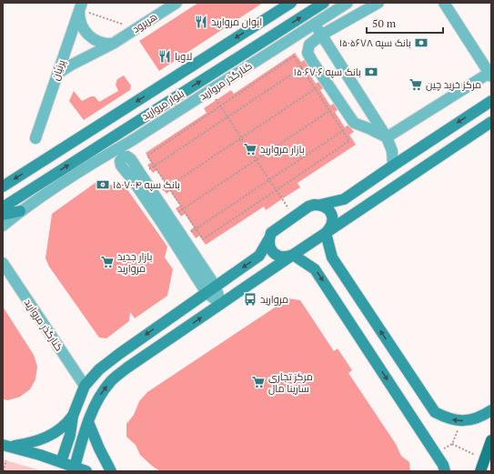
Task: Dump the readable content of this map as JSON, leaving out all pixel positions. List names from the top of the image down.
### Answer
{
  "streets": {
    "street": [
      "هریرود",
      "پرنیان",
      "کنارگذر مروارید",
      "بلوار مروارید"
    ]
  },
  "crossings": [
    ["هریرود", "پرنیان"]
  ],
  "places": {
    "restaurant": ["ایوان مروارید", "لاویا"],
    "bank": ["بانک سپه ۱۵۰۵۶۷۸", "بانک سپه ۱۵۰۶۷۰۶", "بانک سپه ۱۵۰۷۰۰۴"],
    "supermarket": [
      "مرکز خرید چین",
      "بازار مروارید",
      "بازار جدید مروارید",
      "مرکز تجاری سارینا مال"
    ],
    "bus stop": ["مروارید"]
  },
  "scale_bar": "50 m"
}
